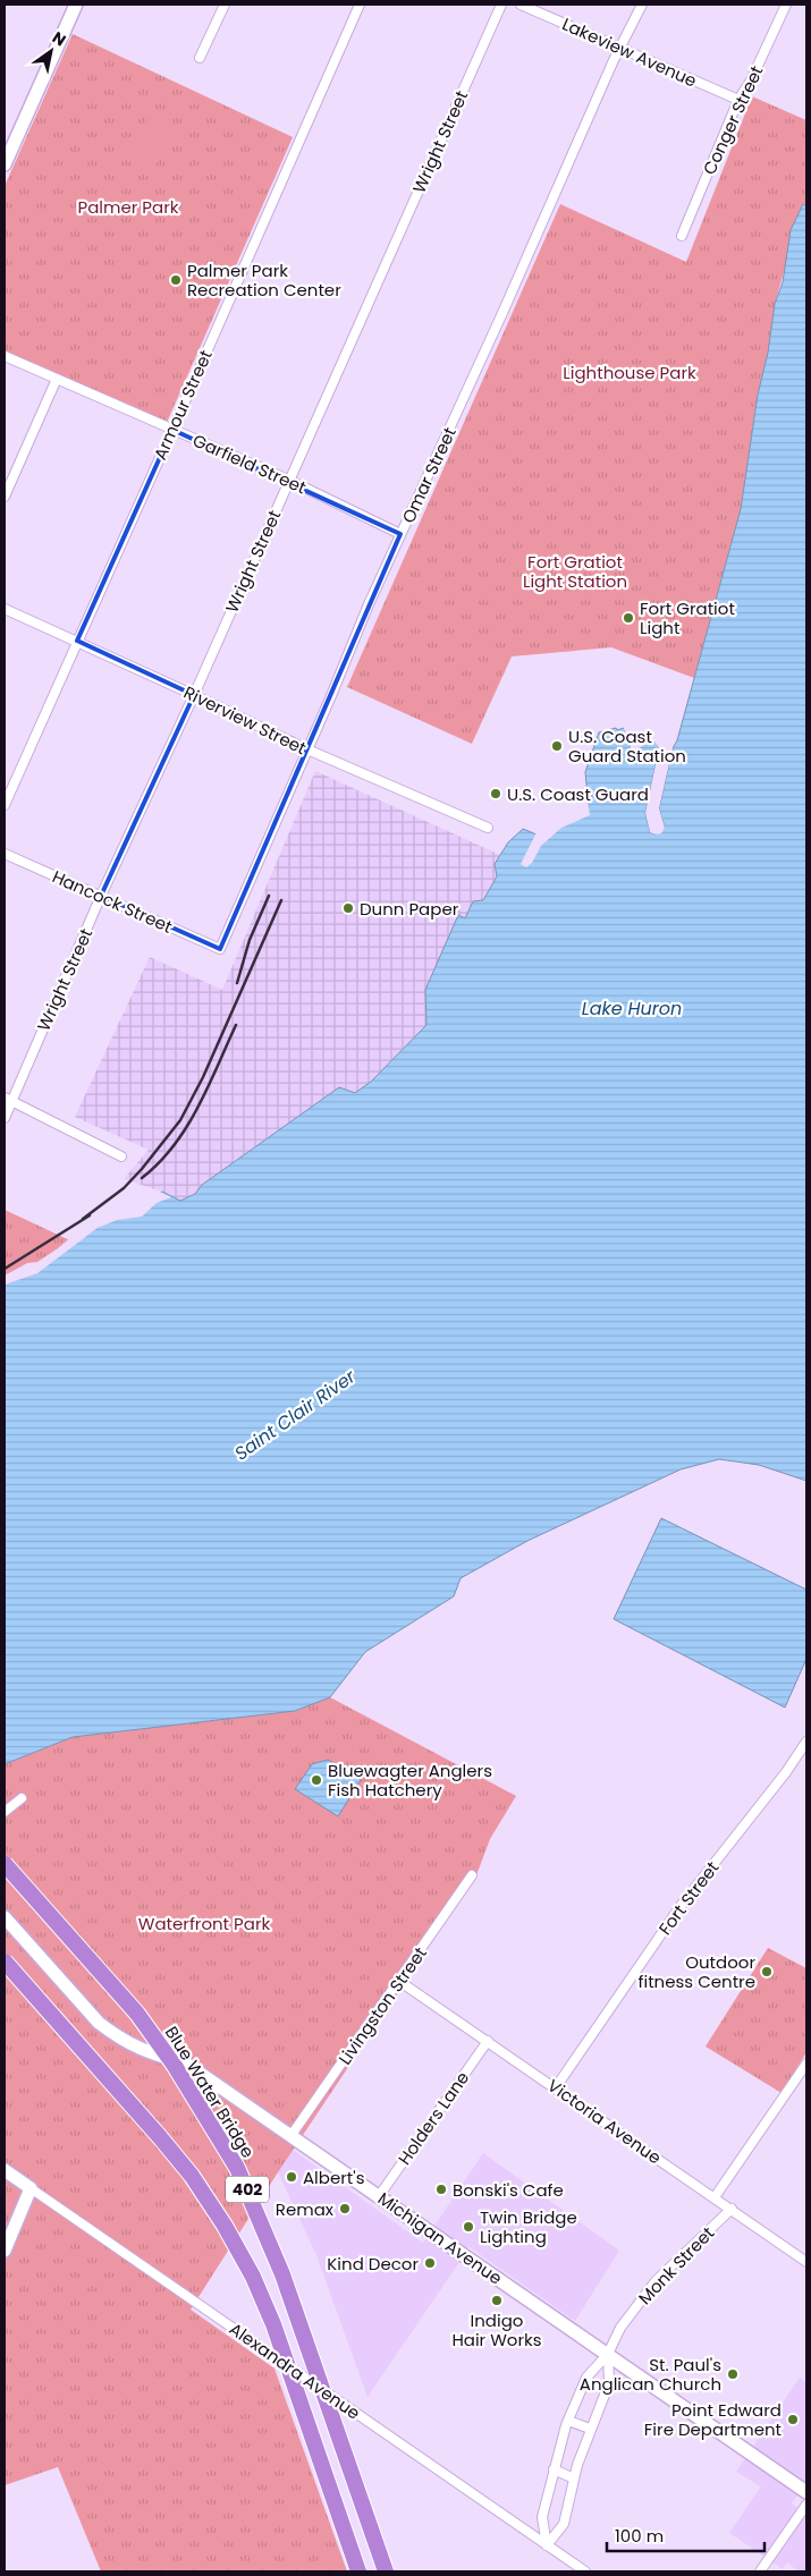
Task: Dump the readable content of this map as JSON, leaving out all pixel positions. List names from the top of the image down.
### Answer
{
  "streets": {
    "highway": ["Blue Water Bridge", "402"],
    "street": [
      "Lakeview Avenue",
      "Conger Street",
      "Wright Street",
      "Armour Street",
      "Garfield Street",
      "Omar Street",
      "Riverview Street",
      "Hancock Street",
      "Fort Street",
      "Livingston Street",
      "Holders Lane",
      "Victoria Avenue",
      "Michigan Avenue",
      "Monk Street",
      "Alexandra Avenue"
    ]
  },
  "crossings": [
    ["Lakeview Avenue", "Conger Street"],
    ["Lakeview Avenue", "Omar Street"],
    ["Wright Street", "Garfield Street"],
    ["Wright Street", "Riverview Street"],
    ["Wright Street", "Hancock Street"],
    ["Armour Street", "Garfield Street"],
    ["Armour Street", "Riverview Street"],
    ["Garfield Street", "Omar Street"],
    ["Omar Street", "Riverview Street"],
    ["Omar Street", "Hancock Street"],
    ["Fort Street", "Victoria Avenue"],
    ["Livingston Street", "Victoria Avenue"],
    ["Livingston Street", "Michigan Avenue"],
    ["Holders Lane", "Victoria Avenue"],
    ["Holders Lane", "Michigan Avenue"],
    ["Victoria Avenue", "Monk Street"],
    ["Michigan Avenue", "Monk Street"],
    ["Monk Street", "Alexandra Avenue"]
  ],
  "water": ["Lake Huron", "Saint Clair River"],
  "parks": [
    "Palmer Park",
    "Lighthouse Park",
    "Fort Gratiot Light Station",
    "Waterfront Park"
  ],
  "places": [
    "Palmer Park Recreation Center",
    "Fort Gratiot Light",
    "U.S. Coast Guard Station",
    "U.S. Coast Guard",
    "Dunn Paper",
    "Bluewagter Anglers Fish Hatchery",
    "Outdoor fitness Centre",
    "Albert's",
    "Bonski's Cafe",
    "Remax",
    "Twin Bridge Lighting",
    "Kind Decor",
    "Indigo Hair Works",
    "St. Paul's Anglican Church",
    "Point Edward Fire Department"
  ],
  "scale_bar": "100 m",
  "north": "top right"
}
